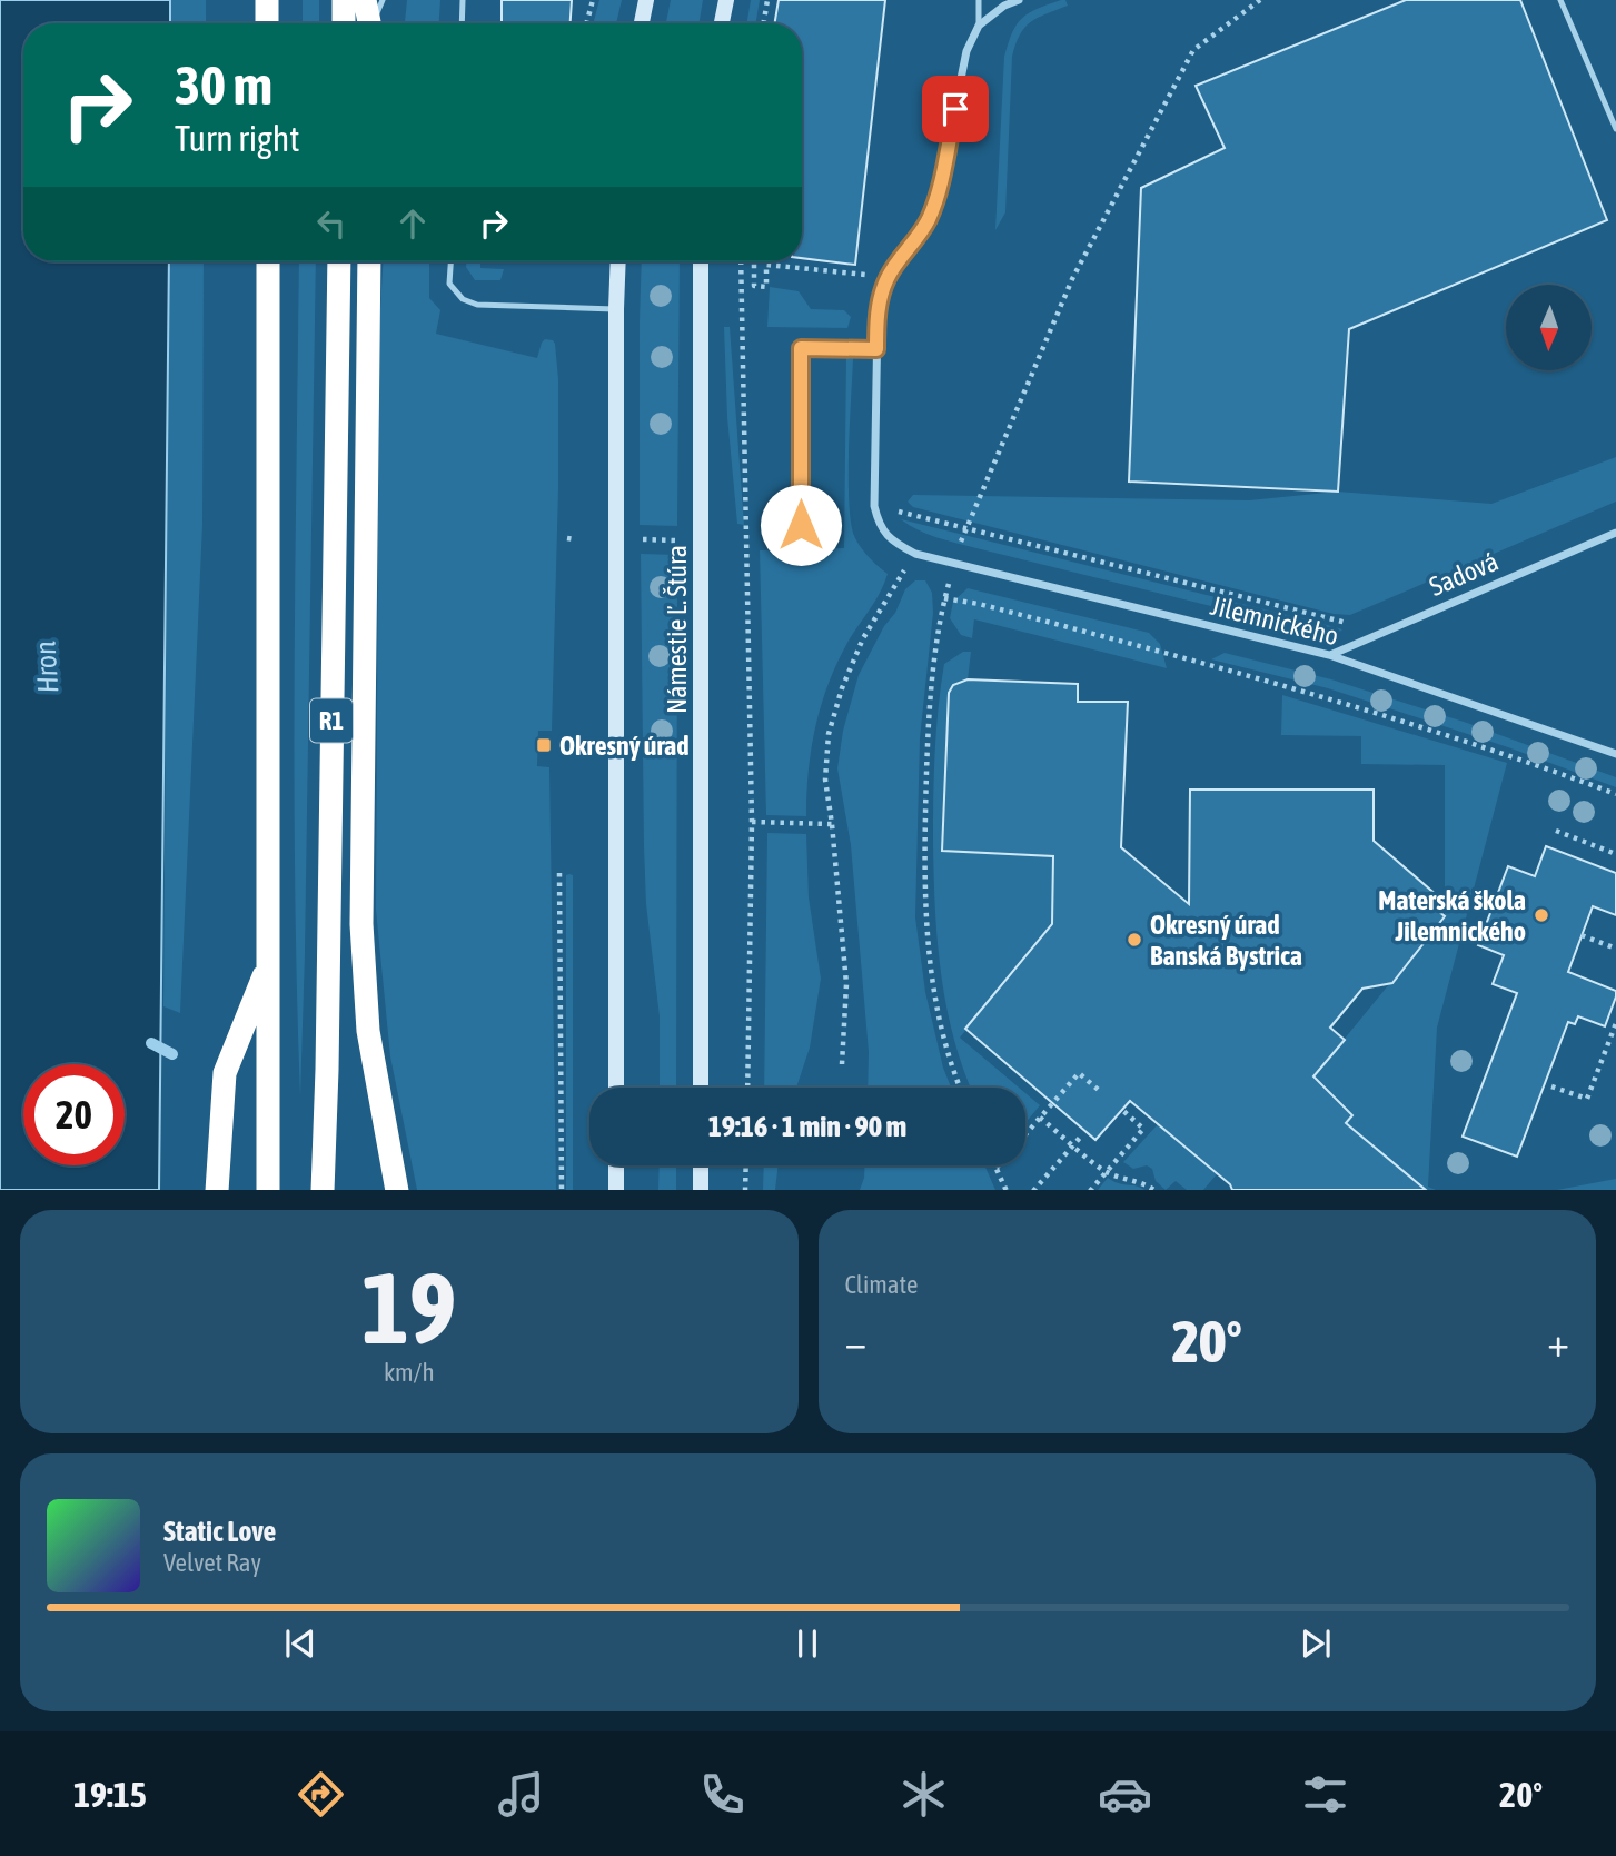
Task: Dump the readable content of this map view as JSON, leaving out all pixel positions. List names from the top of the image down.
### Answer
{
  "streets": {
    "highway": ["R1"],
    "main road": ["Námestie Ľ. Štúra"],
    "street": ["Sadová", "Jilemnického"]
  },
  "crossings": [
    ["Sadová", "Jilemnického"]
  ],
  "water": ["Hron"],
  "places": {
    "transit": ["Okresný úrad"],
    "other": ["Materská škola Jilemnického", "Okresný úrad Banská Bystrica"]
  },
  "north": "bottom",
  "page": {
    "turn": ["30 m", "Turn right"],
    "limit": "20",
    "trip": "19:16 · 1 min · 90 m",
    "tile": [
      ["19", "km/h"],
      "Climate"
    ],
    "heat": ["−", "20°", "+"],
    "song": ["Static Love", "Velvet Ray"],
    "tabs": ["19:15", "20°"]
  }
}
